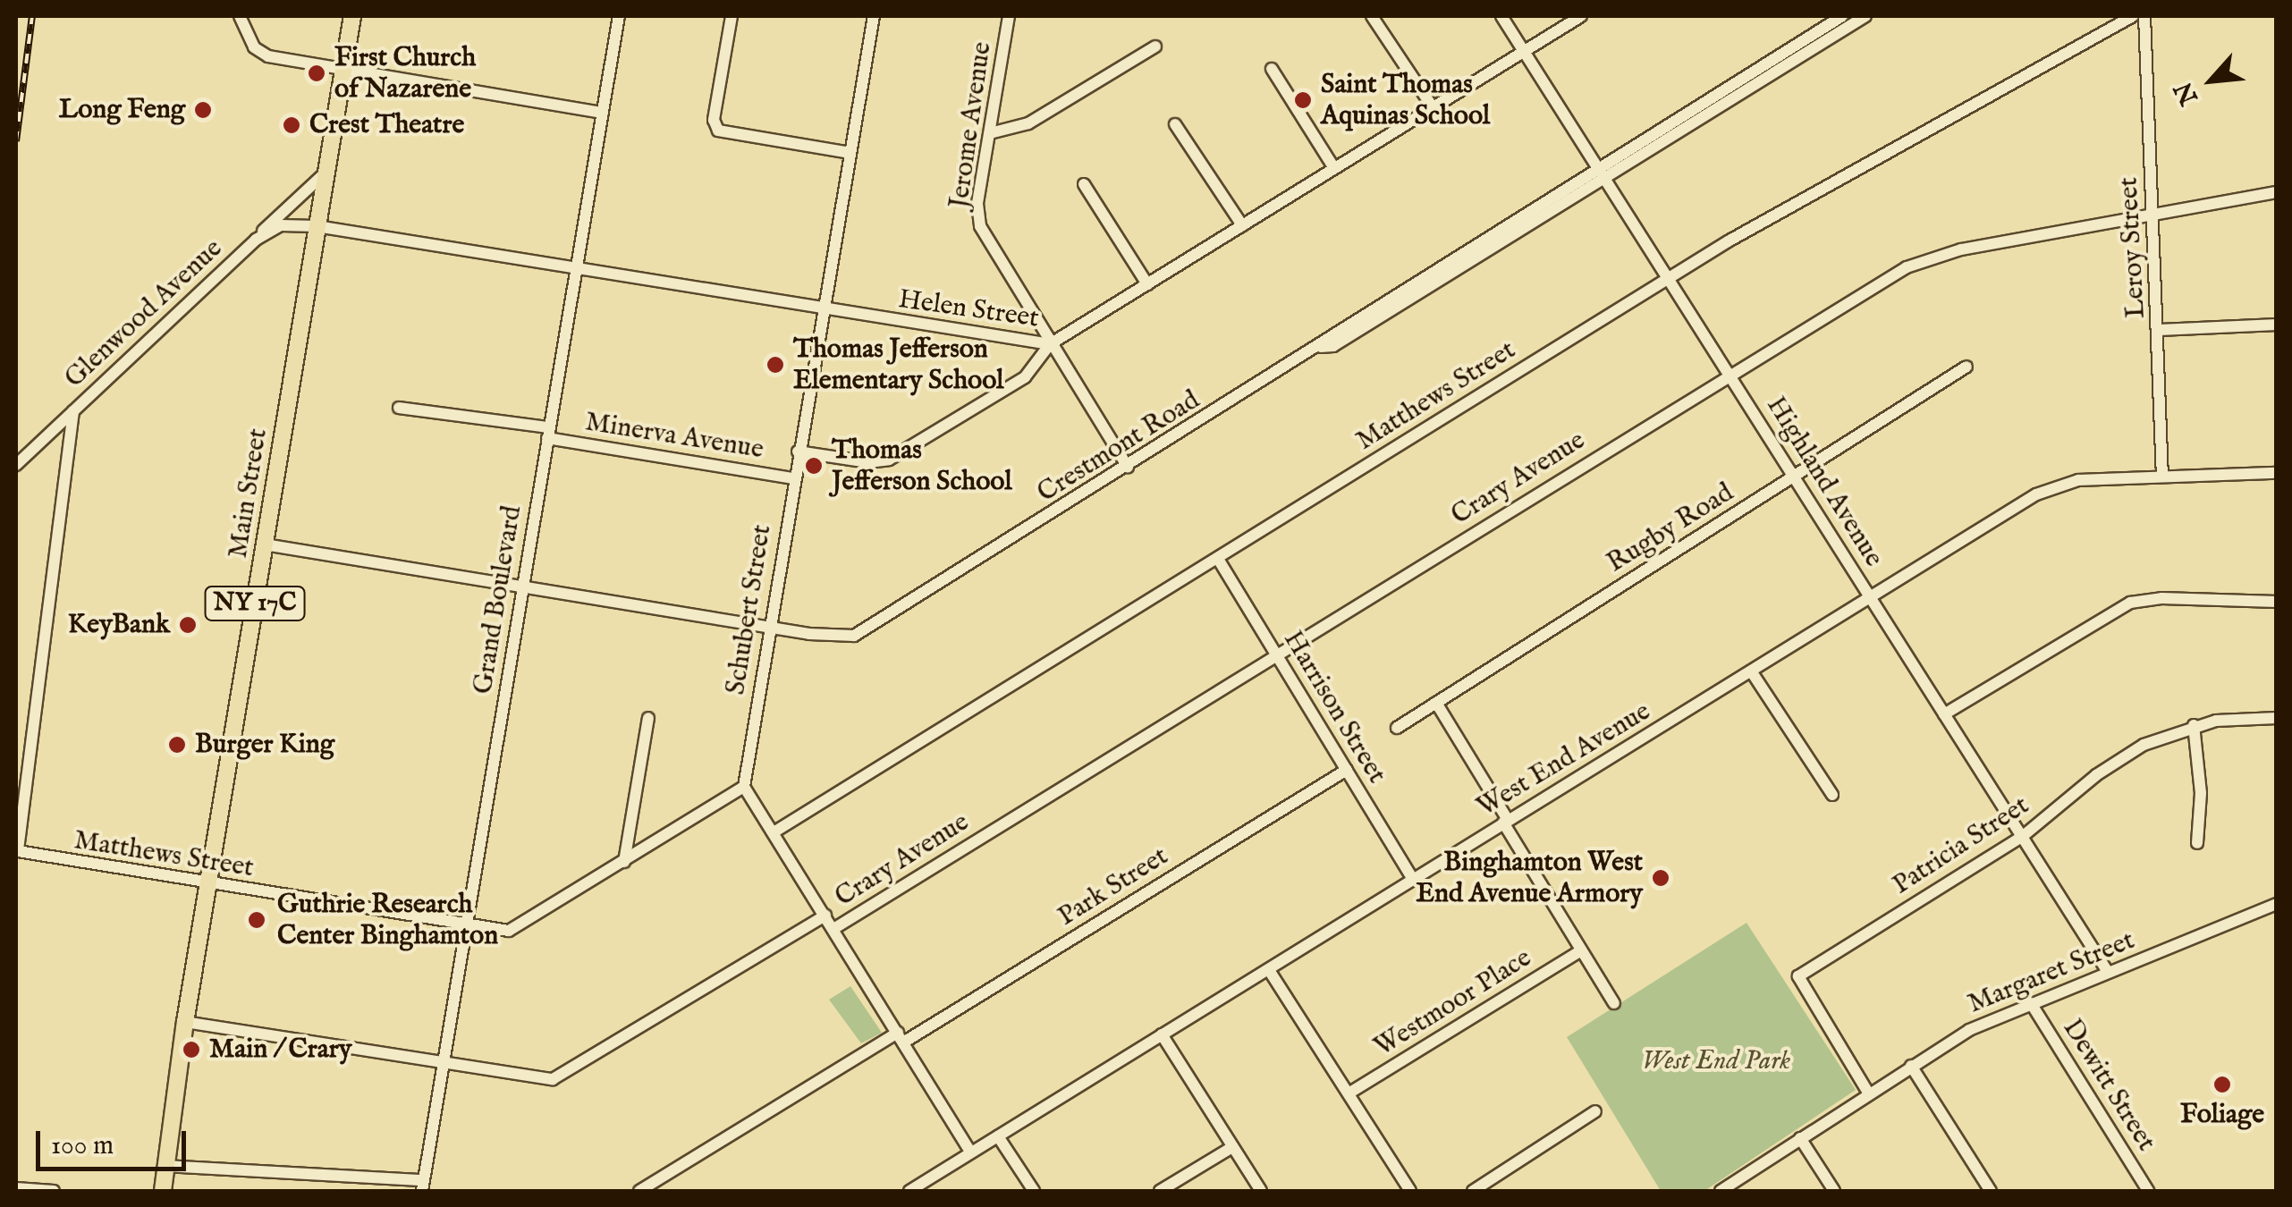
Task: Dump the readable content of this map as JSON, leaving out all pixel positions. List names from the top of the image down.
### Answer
{
  "streets": {
    "main road": ["Main Street", "NY 17C"],
    "street": [
      "Jerome Avenue",
      "Leroy Street",
      "Helen Street",
      "Glenwood Avenue",
      "Matthews Street",
      "Minerva Avenue",
      "Crestmont Road",
      "Crary Avenue",
      "Highland Avenue",
      "Rugby Road",
      "Grand Boulevard",
      "Schubert Street",
      "Harrison Street",
      "West End Avenue",
      "Patricia Street",
      "Park Street",
      "Margaret Street",
      "Westmoor Place",
      "Dewitt Street"
    ]
  },
  "crossings": [
    ["Jerome Avenue", "Helen Street"],
    ["Jerome Avenue", "Crestmont Road"],
    ["Leroy Street", "Crary Avenue"],
    ["Leroy Street", "West End Avenue"],
    ["Helen Street", "Glenwood Avenue"],
    ["Helen Street", "Highland Avenue"],
    ["Helen Street", "Main Street"],
    ["Helen Street", "Grand Boulevard"],
    ["Helen Street", "Schubert Street"],
    ["Glenwood Avenue", "Matthews Street"],
    ["Glenwood Avenue", "Main Street"],
    ["Matthews Street", "Highland Avenue"],
    ["Matthews Street", "Main Street"],
    ["Matthews Street", "Grand Boulevard"],
    ["Matthews Street", "Schubert Street"],
    ["Matthews Street", "Harrison Street"],
    ["Minerva Avenue", "Grand Boulevard"],
    ["Minerva Avenue", "Schubert Street"],
    ["Crestmont Road", "Highland Avenue"],
    ["Crestmont Road", "Main Street"],
    ["Crestmont Road", "Grand Boulevard"],
    ["Crestmont Road", "Schubert Street"],
    ["Crary Avenue", "Highland Avenue"],
    ["Crary Avenue", "Main Street"],
    ["Crary Avenue", "Grand Boulevard"],
    ["Crary Avenue", "Harrison Street"],
    ["Highland Avenue", "Rugby Road"],
    ["Highland Avenue", "West End Avenue"],
    ["Highland Avenue", "Patricia Street"],
    ["Highland Avenue", "Margaret Street"],
    ["Harrison Street", "West End Avenue"],
    ["Harrison Street", "Park Street"],
    ["Patricia Street", "Margaret Street"],
    ["Margaret Street", "Dewitt Street"]
  ],
  "parks": ["West End Park"],
  "places": [
    "First Church of Nazarene",
    "Saint Thomas Aquinas School",
    "Long Feng",
    "Crest Theatre",
    "Thomas Jefferson Elementary School",
    "Thomas Jefferson School",
    "KeyBank",
    "Burger King",
    "Binghamton West End Avenue Armory",
    "Guthrie Research Center Binghamton",
    "Main / Crary",
    "Foliage"
  ],
  "scale_bar": "100 m",
  "north": "bottom left"
}
